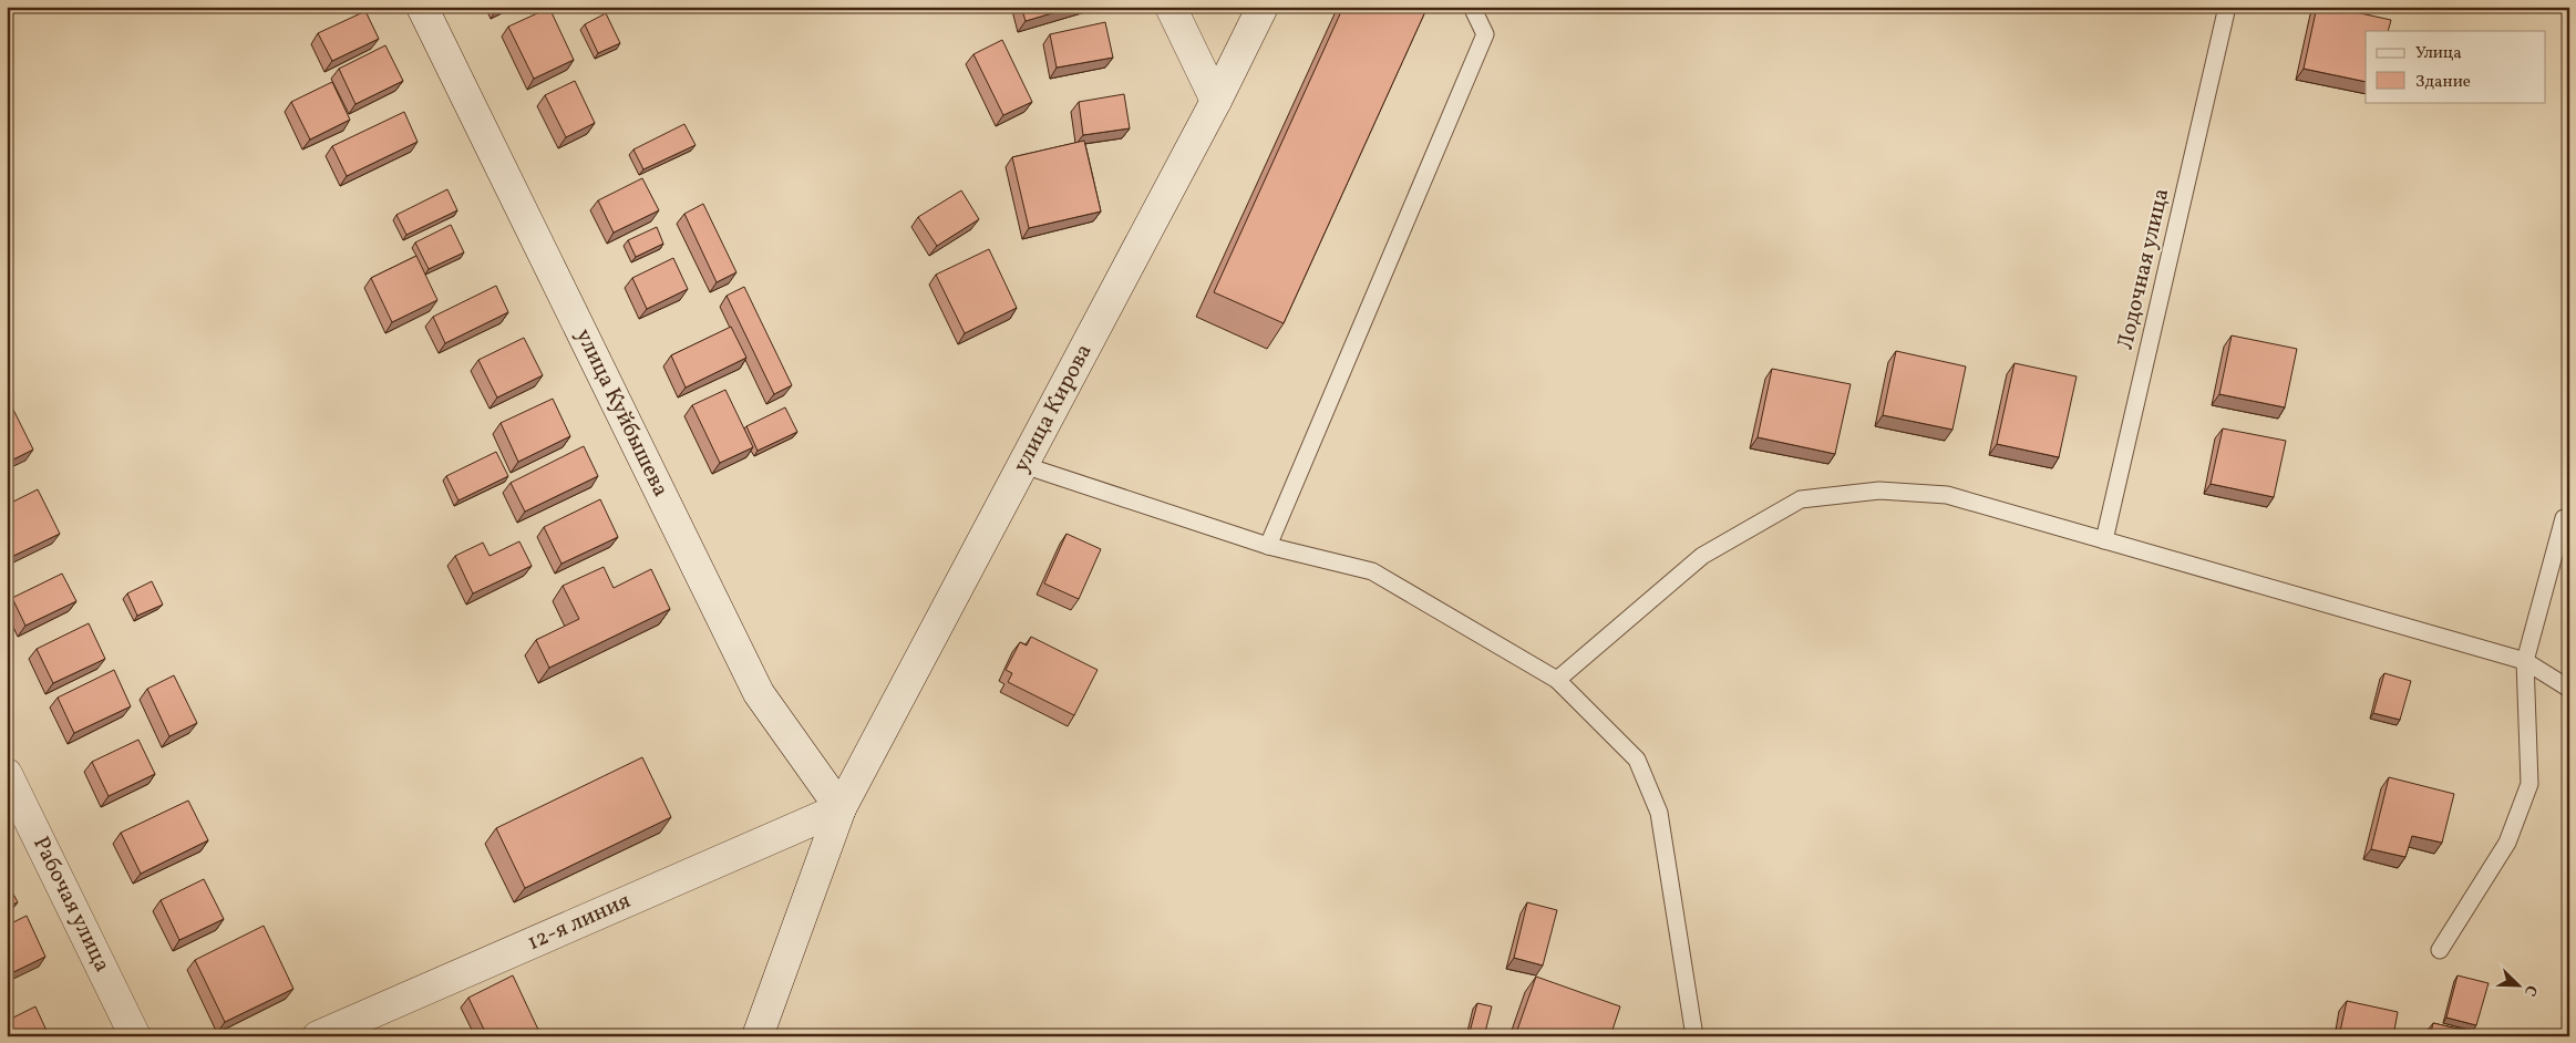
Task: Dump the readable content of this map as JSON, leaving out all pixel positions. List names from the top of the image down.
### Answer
{
  "streets": {
    "street": [
      "улица Кирова",
      "улица Куйбышева",
      "Рабочая улица",
      "12-я линия"
    ],
    "lane": ["Лодочная улица"]
  },
  "crossings": [
    ["улица Кирова", "улица Куйбышева"],
    ["улица Кирова", "12-я линия"],
    ["улица Куйбышева", "12-я линия"]
  ],
  "legend": ["Улица", "Здание"],
  "north": "bottom right"
}
